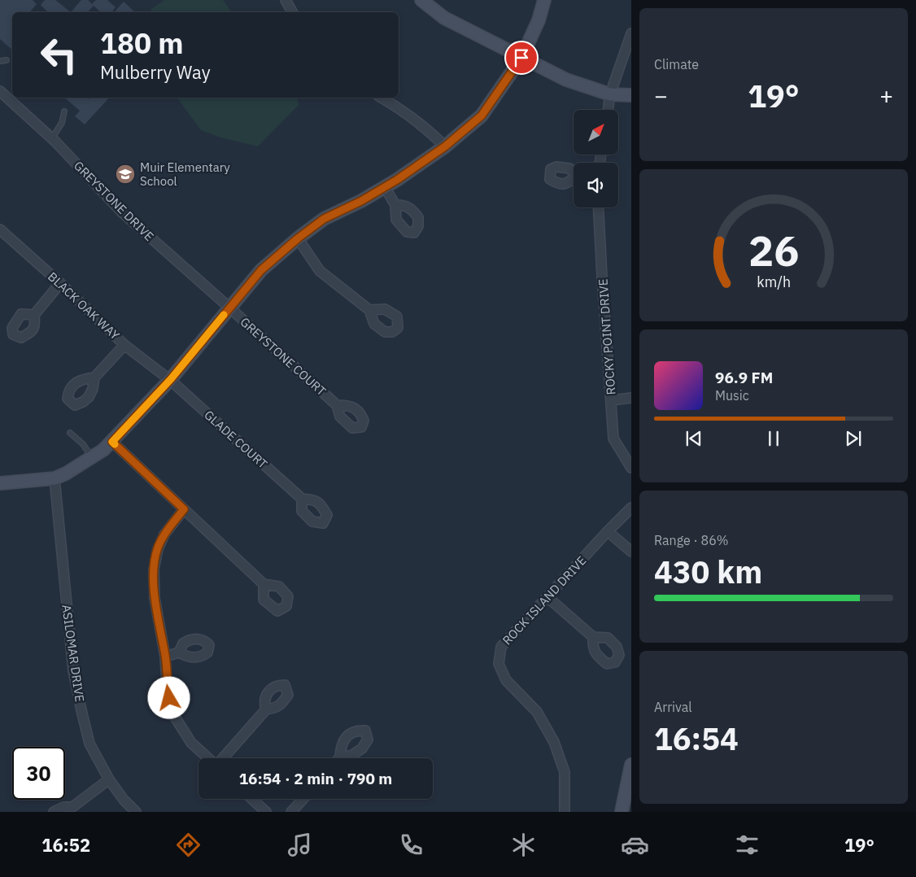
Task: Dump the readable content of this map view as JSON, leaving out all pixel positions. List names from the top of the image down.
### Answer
{
  "streets": {
    "street": [
      "GREYSTONE DRIVE",
      "BLACK OAK WAY",
      "ROCKY POINT DRIVE",
      "GREYSTONE COURT",
      "GLADE COURT",
      "ROCK ISLAND DRIVE",
      "ASILOMAR DRIVE"
    ]
  },
  "crossings": [
    ["GREYSTONE DRIVE", "GREYSTONE COURT"],
    ["BLACK OAK WAY", "GLADE COURT"]
  ],
  "places": {
    "school or university": ["Muir Elementary School"]
  },
  "north": "top right",
  "page": {
    "tile": [
      "Climate",
      ["Range · 86%", "430 km"],
      ["Arrival", "16:54"]
    ],
    "turn": ["180 m", "Mulberry Way"],
    "heat": ["−", "19°", "+"],
    "song": ["96.9 FM", "Music"],
    "limit": "30",
    "trip": "16:54 · 2 min · 790 m",
    "tabs": ["16:52", "19°"],
    "gauge": ["26", "km/h"]
  }
}
